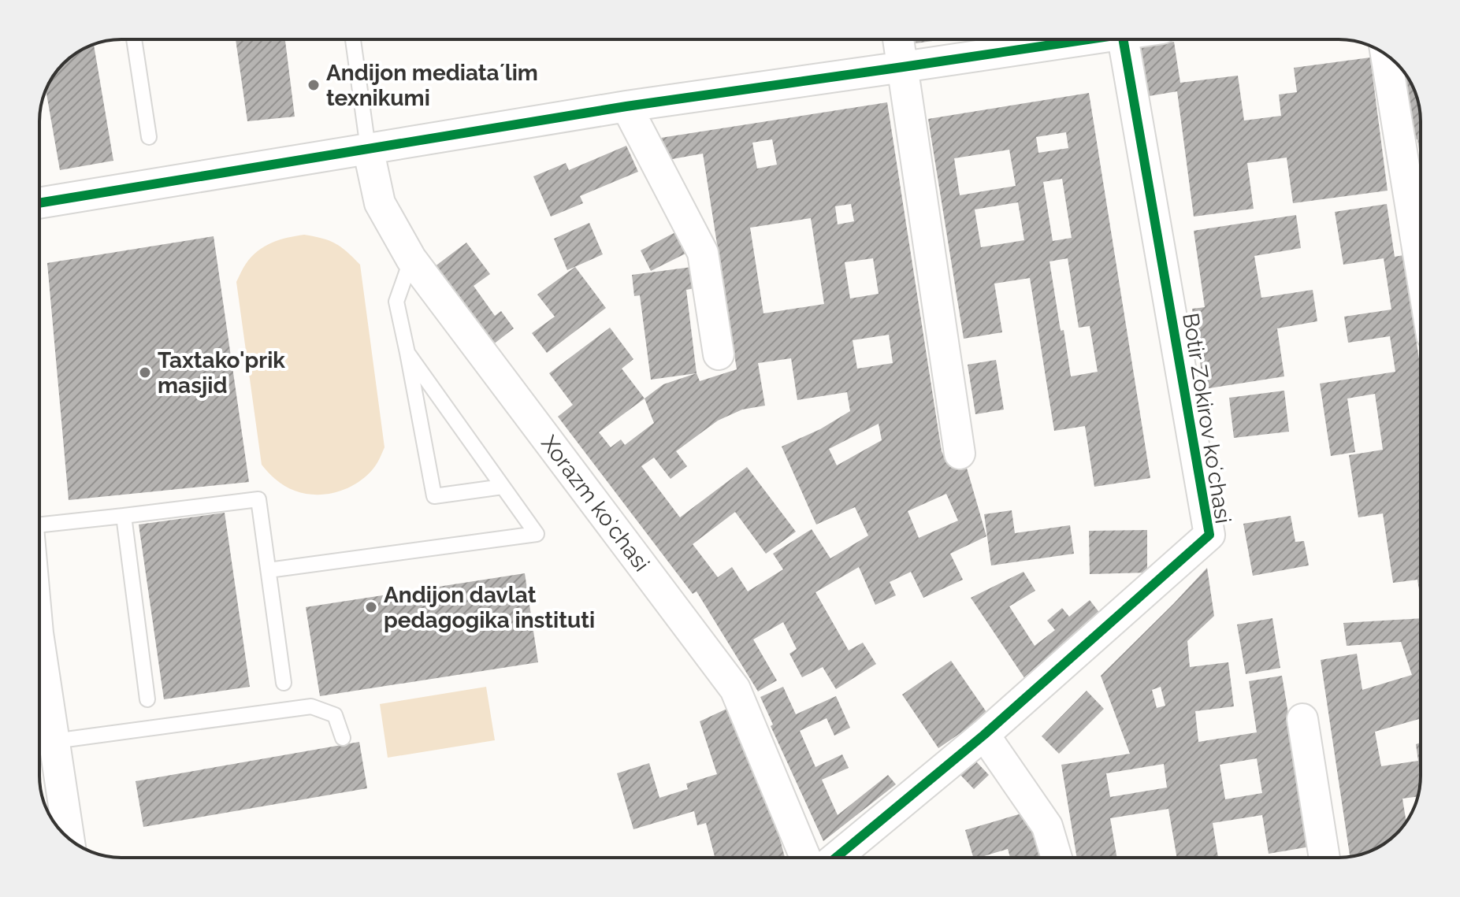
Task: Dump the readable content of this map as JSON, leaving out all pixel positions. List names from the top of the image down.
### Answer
{
  "streets": {
    "street": ["Botir Zokirov koʻchasi", "Xorazm koʻchasi"]
  },
  "places": ["Andijon mediataʼlim texnikumi", "Taxtako'prik masjid", "Andijon davlat pedagogika instituti"]
}
